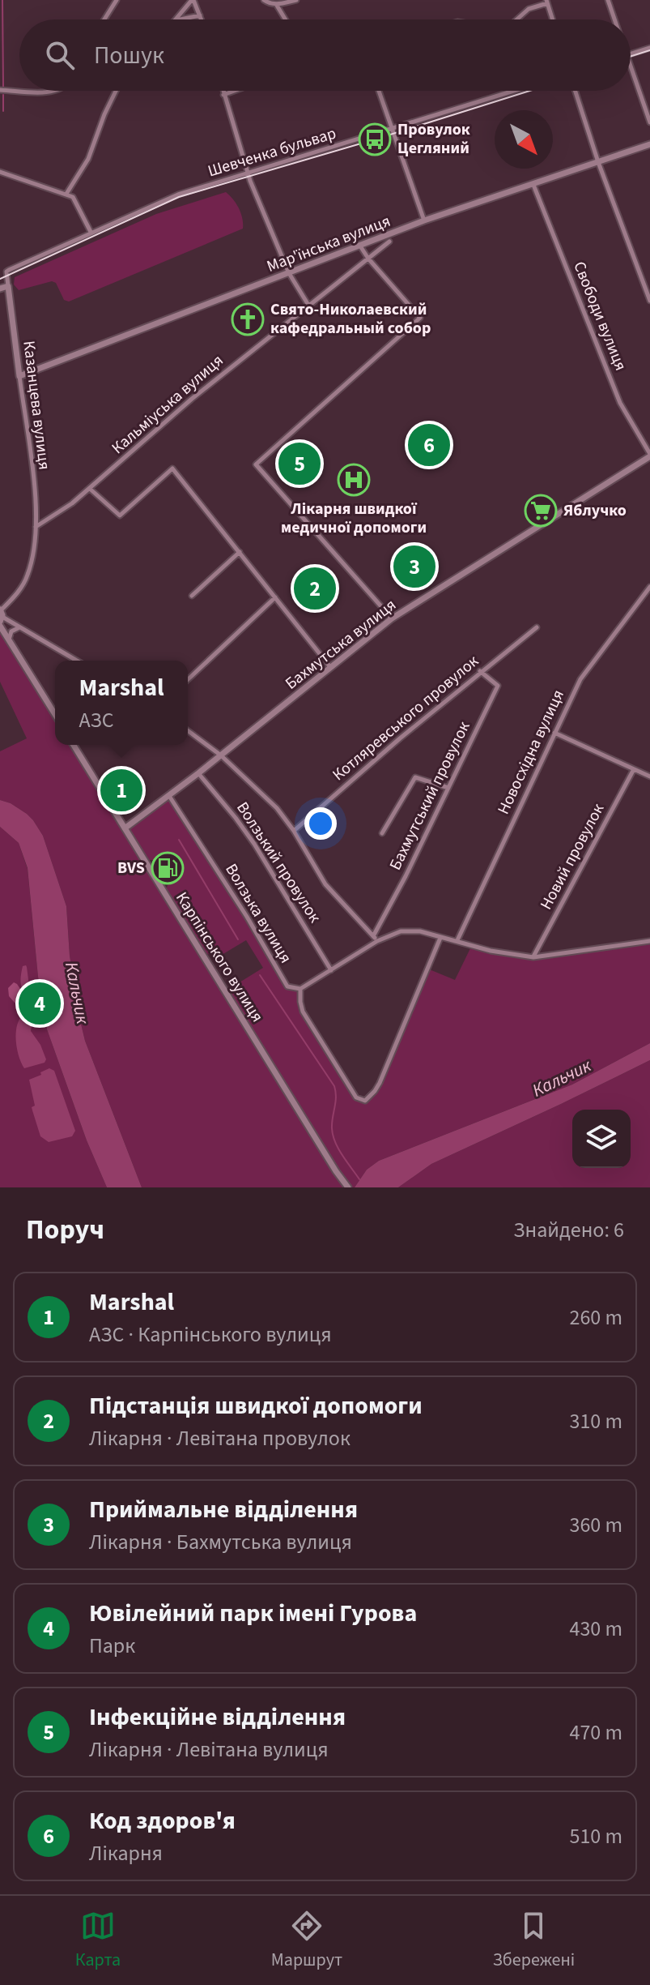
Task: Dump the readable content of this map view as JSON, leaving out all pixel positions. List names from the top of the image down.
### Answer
{
  "streets": {
    "street": [
      "Шевченка бульвар",
      "Мар'їнська вулиця",
      "Свободи вулиця",
      "Кальміуська вулиця",
      "Казанцева вулиця",
      "Бахмутська вулиця",
      "Котляревського провулок",
      "Новосхідна вулиця",
      "Бахмутський провулок",
      "Новий провулок",
      "Волзький провулок",
      "Волзька вулиця",
      "Карпінського вулиця"
    ]
  },
  "crossings": [
    ["Шевченка бульвар", "Казанцева вулиця"],
    ["Мар'їнська вулиця", "Свободи вулиця"],
    ["Мар'їнська вулиця", "Казанцева вулиця"],
    ["Свободи вулиця", "Бахмутська вулиця"],
    ["Кальміуська вулиця", "Казанцева вулиця"],
    ["Бахмутська вулиця", "Волзький провулок"],
    ["Бахмутська вулиця", "Волзька вулиця"],
    ["Бахмутська вулиця", "Карпінського вулиця"],
    ["Котляревського провулок", "Бахмутський провулок"]
  ],
  "water": ["Кальчик"],
  "places": {
    "bus stop": ["Провулок Цегляний"],
    "church": ["Свято-Николаевский кафедральный собор"],
    "hospital": ["Лікарня швидкої медичної допомоги"],
    "supermarket": ["Яблучко"],
    "fuel station": ["BVS"]
  },
  "north": "bottom right",
  "page": {
    "search": "Пошук",
    "pins": [
      "6",
      "5",
      "3",
      "2",
      "1",
      "4"
    ],
    "popup": ["Marshal", "АЗС"],
    "heading": ["Поруч", "Знайдено: 6"],
    "list": [
      {
        "mark": "1",
        "name": "Marshal",
        "note": "АЗС · Карпінського вулиця",
        "value": "260 m"
      },
      {
        "mark": "2",
        "name": "Підстанція швидкої допомоги",
        "note": "Лікарня · Левітана провулок",
        "value": "310 m"
      },
      {
        "mark": "3",
        "name": "Приймальне відділення",
        "note": "Лікарня · Бахмутська вулиця",
        "value": "360 m"
      },
      {
        "mark": "4",
        "name": "Ювілейний парк імені Гурова",
        "note": "Парк",
        "value": "430 m"
      },
      {
        "mark": "5",
        "name": "Інфекційне відділення",
        "note": "Лікарня · Левітана вулиця",
        "value": "470 m"
      },
      {
        "mark": "6",
        "name": "Код здоров'я",
        "note": "Лікарня",
        "value": "510 m"
      }
    ],
    "nav": ["Карта", "Маршрут", "Збережені"]
  }
}
